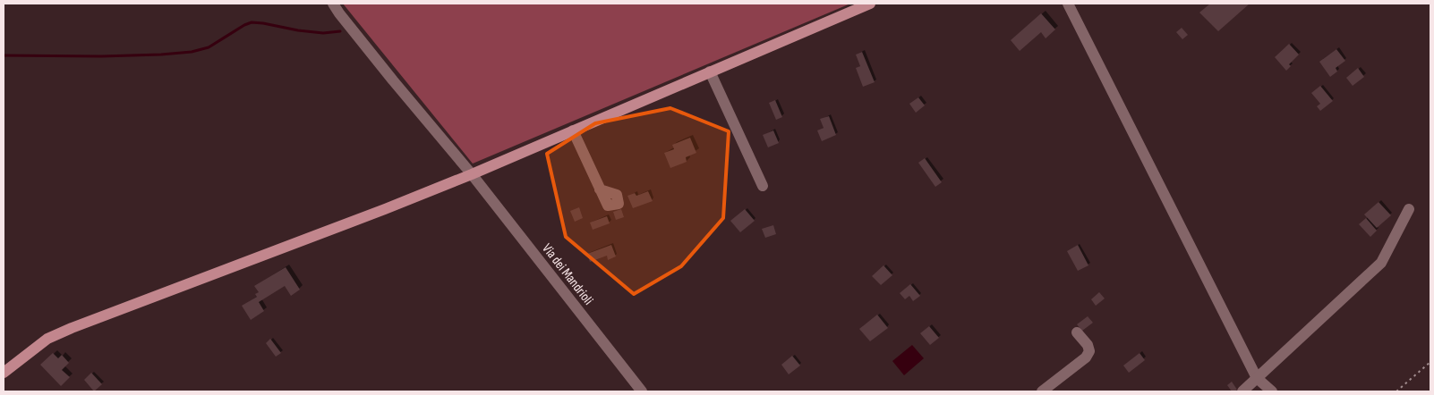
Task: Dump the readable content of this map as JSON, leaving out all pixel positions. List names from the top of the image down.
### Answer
{
  "streets": {
    "street": ["Via dei Mandrioli"]
  }
}
